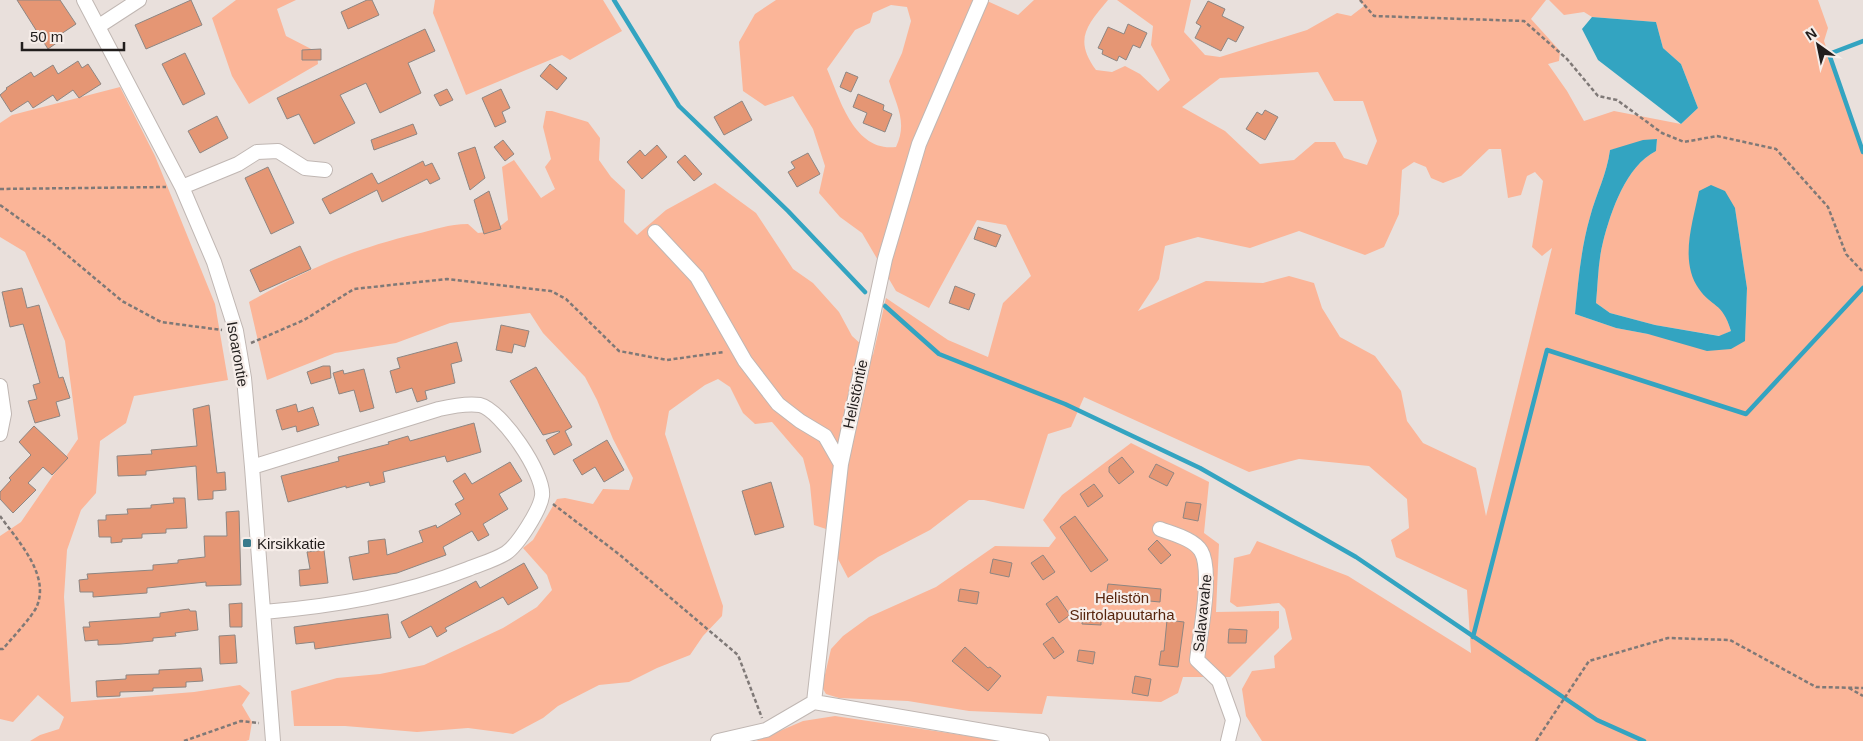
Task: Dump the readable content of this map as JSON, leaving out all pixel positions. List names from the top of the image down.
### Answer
{
  "streets": {
    "street": ["Isoarontie", "Helistöntie", "Salavavahe"]
  },
  "parks": ["Helistön Siirtolapuutarha"],
  "places": {
    "transit": ["Kirsikkatie"]
  },
  "scale_bar": "50 m",
  "north": "top left"
}
